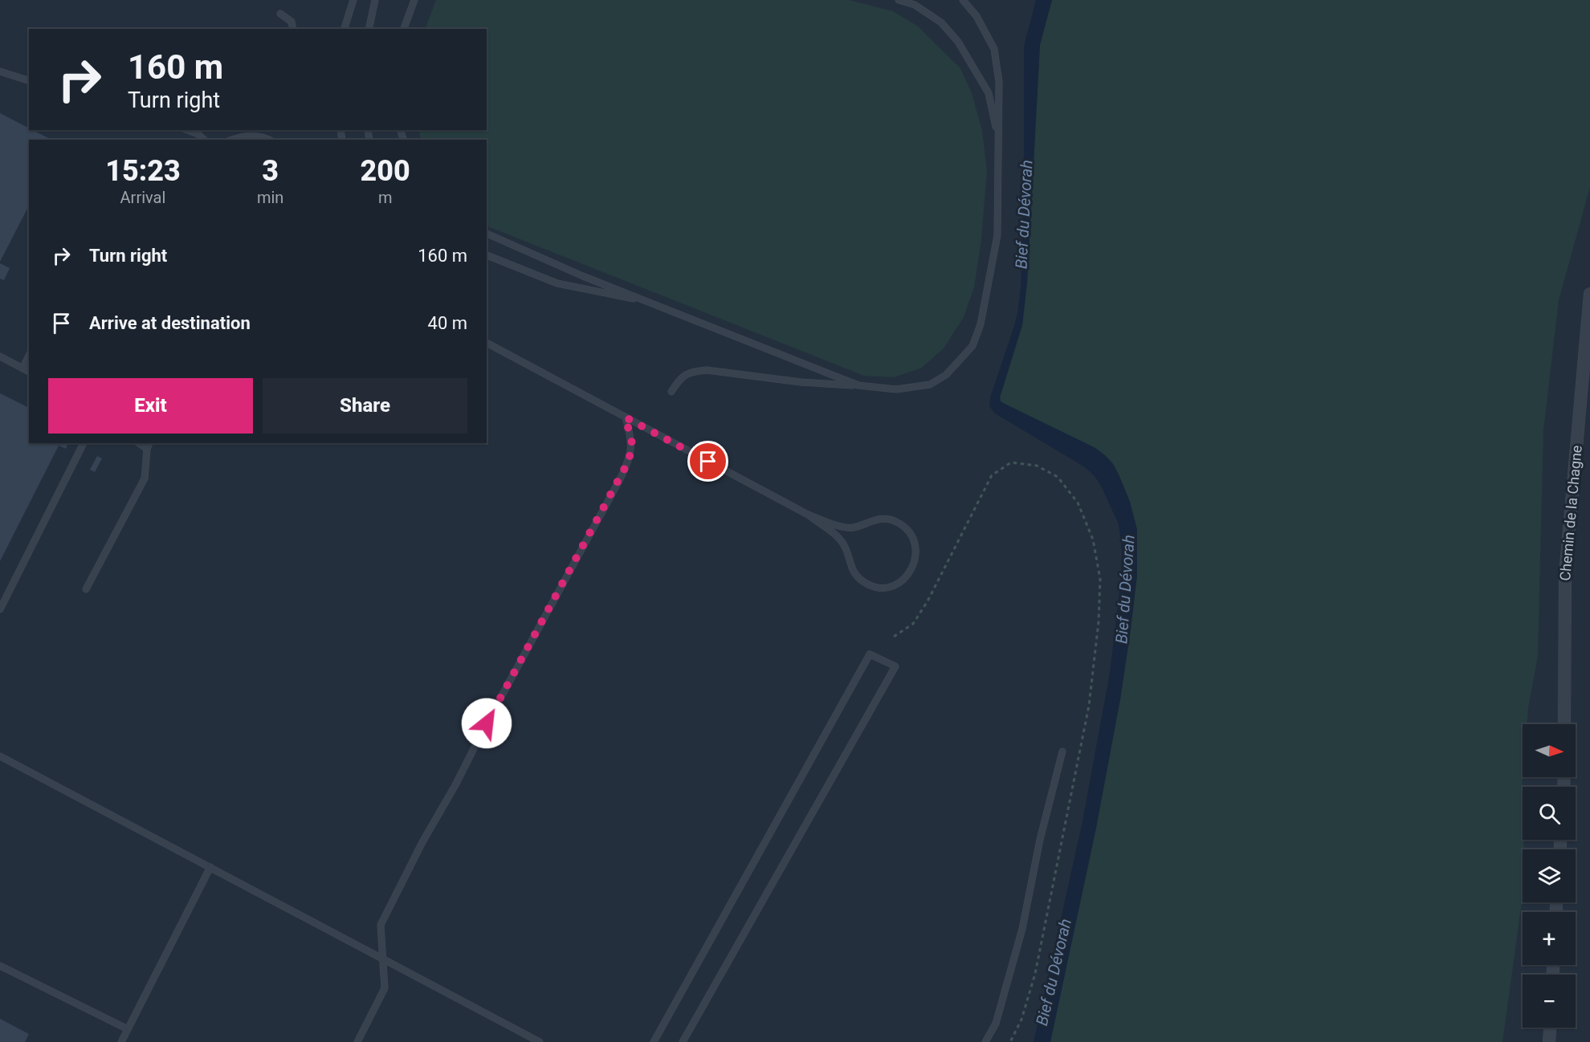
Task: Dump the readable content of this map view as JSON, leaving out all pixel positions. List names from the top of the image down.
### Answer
{
  "streets": {
    "street": ["Chemin de la Chagne"]
  },
  "water": ["Bief du Dévorah"],
  "north": "right",
  "page": {
    "turn": ["160 m", "Turn right"],
    "eta": [
      "15:23",
      "Arrival",
      "3",
      "min",
      "200",
      "m"
    ],
    "list": [
      {
        "name": "Turn right",
        "value": "160 m"
      },
      {
        "name": "Arrive at destination",
        "value": "40 m"
      }
    ],
    "buttons": ["Exit", "Share"],
    "map_buttons": ["+", "−"]
  }
}
